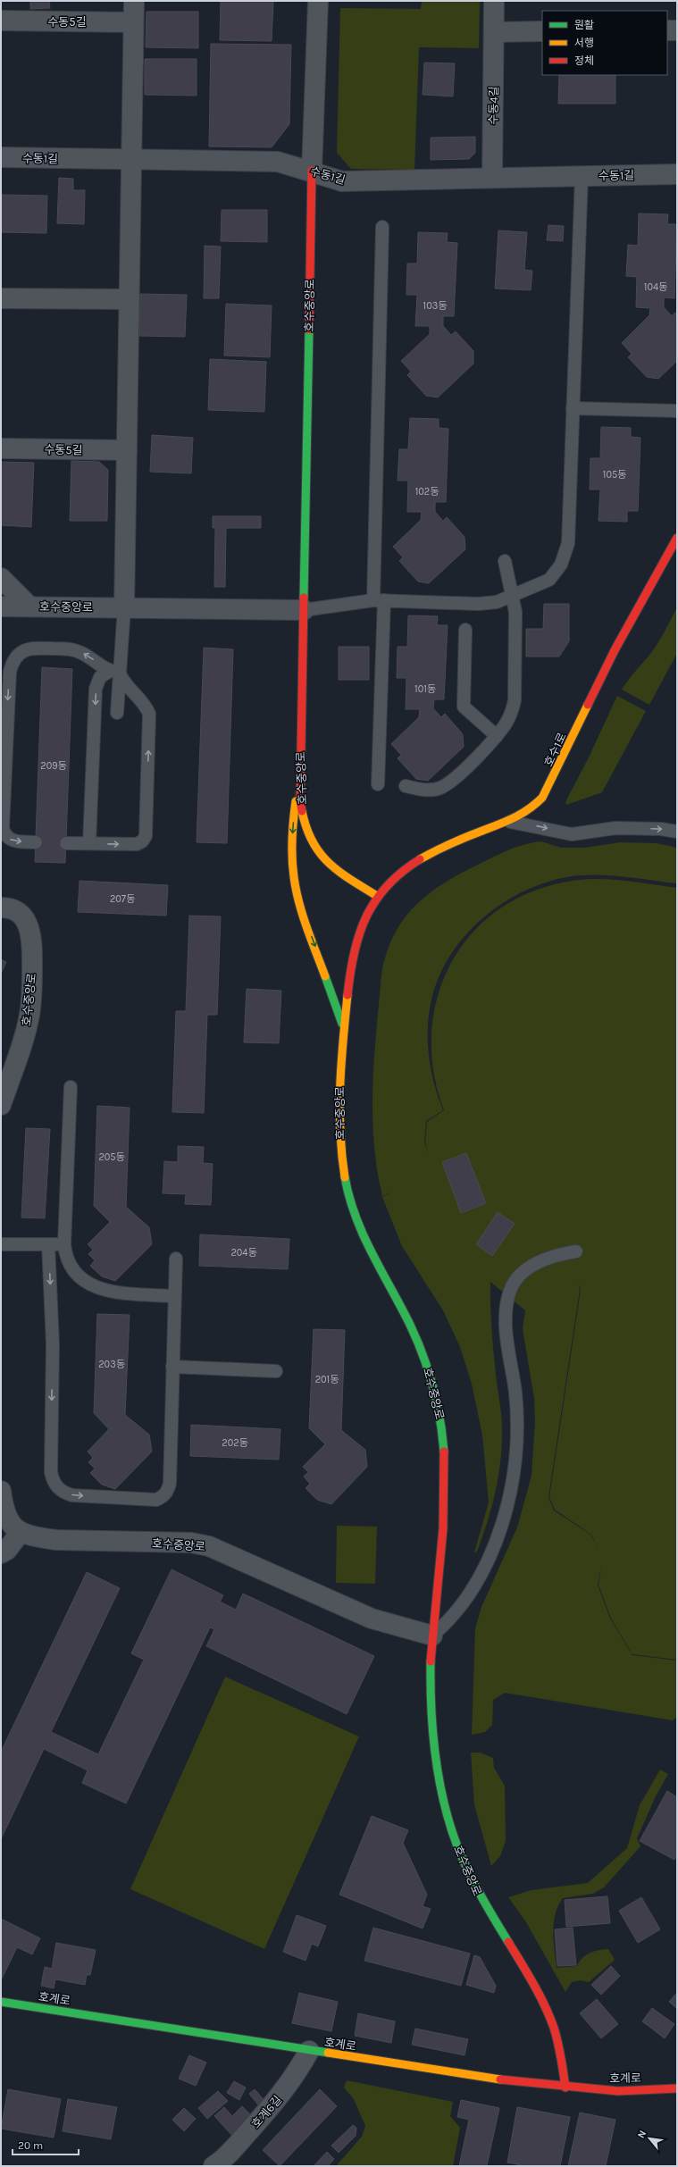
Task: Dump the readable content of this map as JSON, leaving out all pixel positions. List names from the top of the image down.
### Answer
{
  "streets": {
    "street": [
      "수동5길",
      "수동4길",
      "수동1길",
      "호수중앙로",
      "호수1로",
      "호계로",
      "호계6길"
    ]
  },
  "crossings": [
    ["수동4길", "수동1길"],
    ["수동1길", "호수중앙로"],
    ["호수중앙로", "호수1로"],
    ["호수중앙로", "호계로"],
    ["호계로", "호계6길"]
  ],
  "house_numbers": [
    "104동",
    "103동",
    "105동",
    "102동",
    "101동",
    "209동",
    "207동",
    "205동",
    "204동",
    "203동",
    "201동",
    "202동"
  ],
  "legend": ["원활", "서행", "정체"],
  "scale_bar": "20 m",
  "north": "top left"
}
